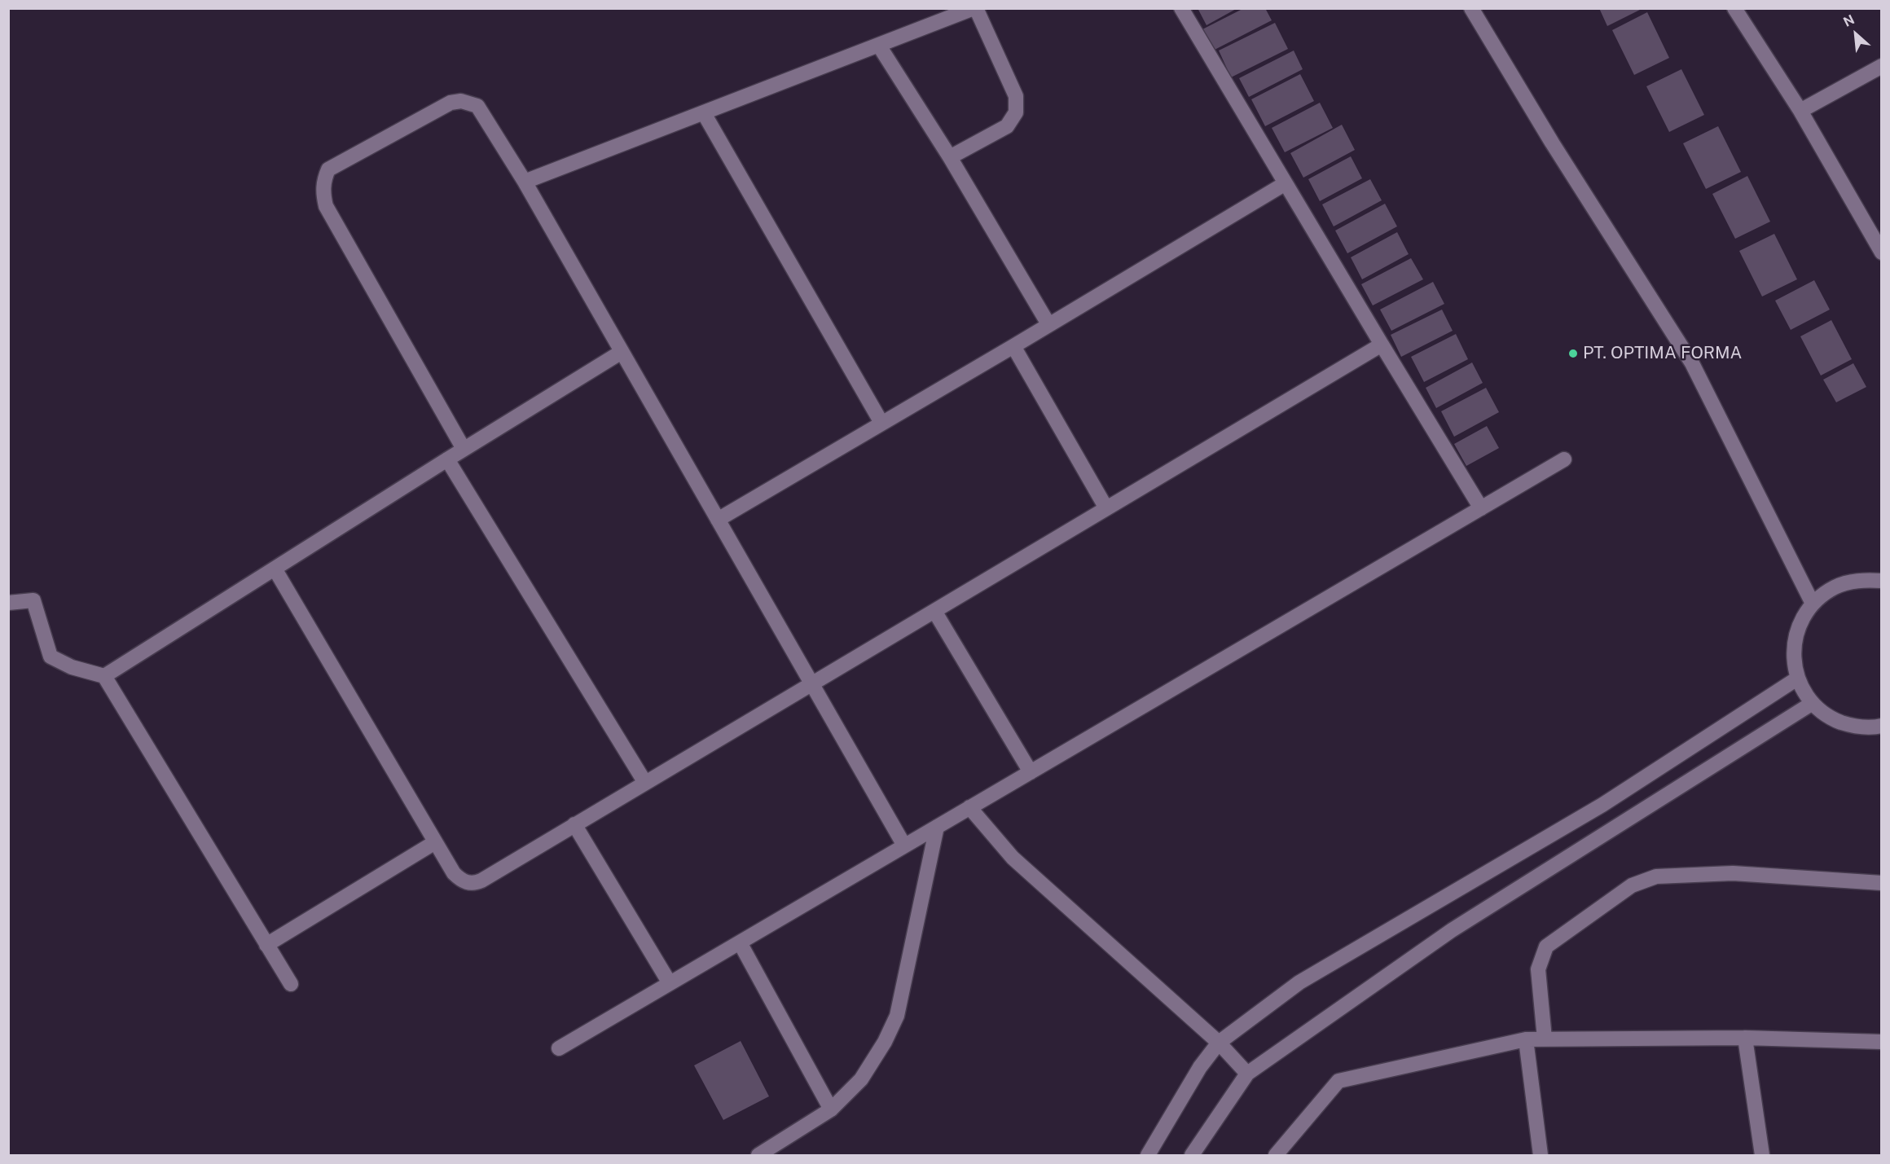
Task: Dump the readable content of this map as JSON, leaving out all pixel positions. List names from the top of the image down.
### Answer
{
  "places": ["PT. OPTIMA FORMA"],
  "north": "top left"
}
